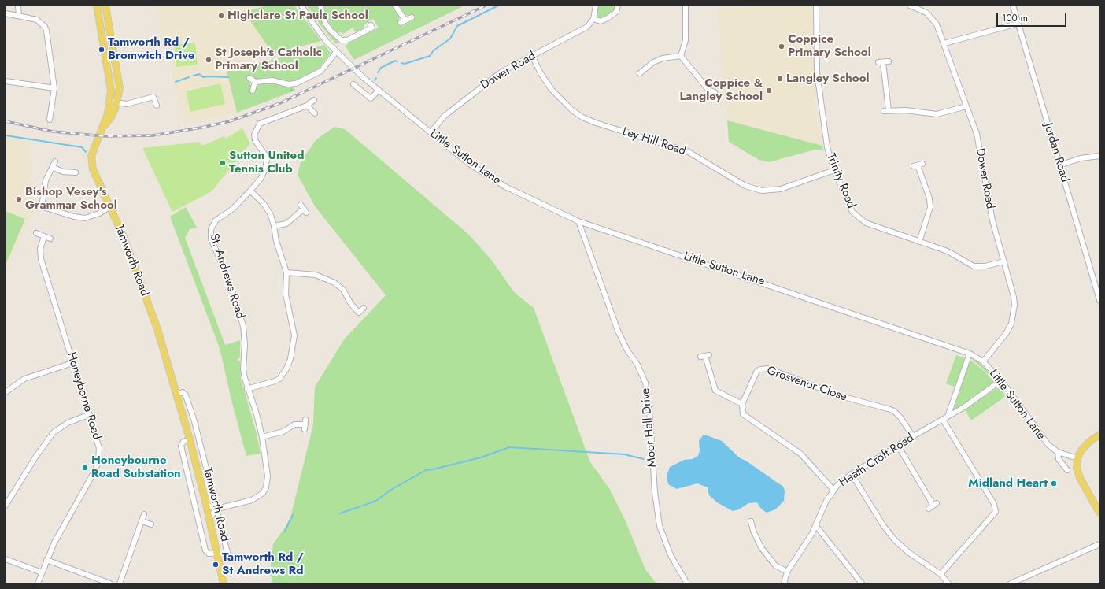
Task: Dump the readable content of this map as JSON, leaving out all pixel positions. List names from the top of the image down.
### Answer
{
  "streets": {
    "main road": ["Tamworth Road"],
    "street": [
      "Dower Road",
      "Ley Hill Road",
      "Jordan Road",
      "Little Sutton Lane",
      "Trinity Road",
      "St. Andrews Road",
      "Grosvenor Close",
      "Honeyborne Road",
      "Moor Hall Drive",
      "Heath Croft Road"
    ]
  },
  "crossings": [
    ["Dower Road", "Ley Hill Road"],
    ["Dower Road", "Little Sutton Lane"],
    ["Dower Road", "Trinity Road"],
    ["Ley Hill Road", "Trinity Road"],
    ["Little Sutton Lane", "Moor Hall Drive"],
    ["Little Sutton Lane", "Heath Croft Road"],
    ["Tamworth Road", "St. Andrews Road"],
    ["Grosvenor Close", "Heath Croft Road"]
  ],
  "places": [
    "Highclare St Pauls School",
    "Coppice Primary School",
    "Tamworth Rd / Bromwich Drive",
    "St Joseph's Catholic Primary School",
    "Langley School",
    "Coppice & Langley School",
    "Sutton United Tennis Club",
    "Bishop Vesey's Grammar School",
    "Honeybourne Road Substation",
    "Midland Heart",
    "Tamworth Rd / St Andrews Rd"
  ],
  "scale_bar": "100 m"
}
